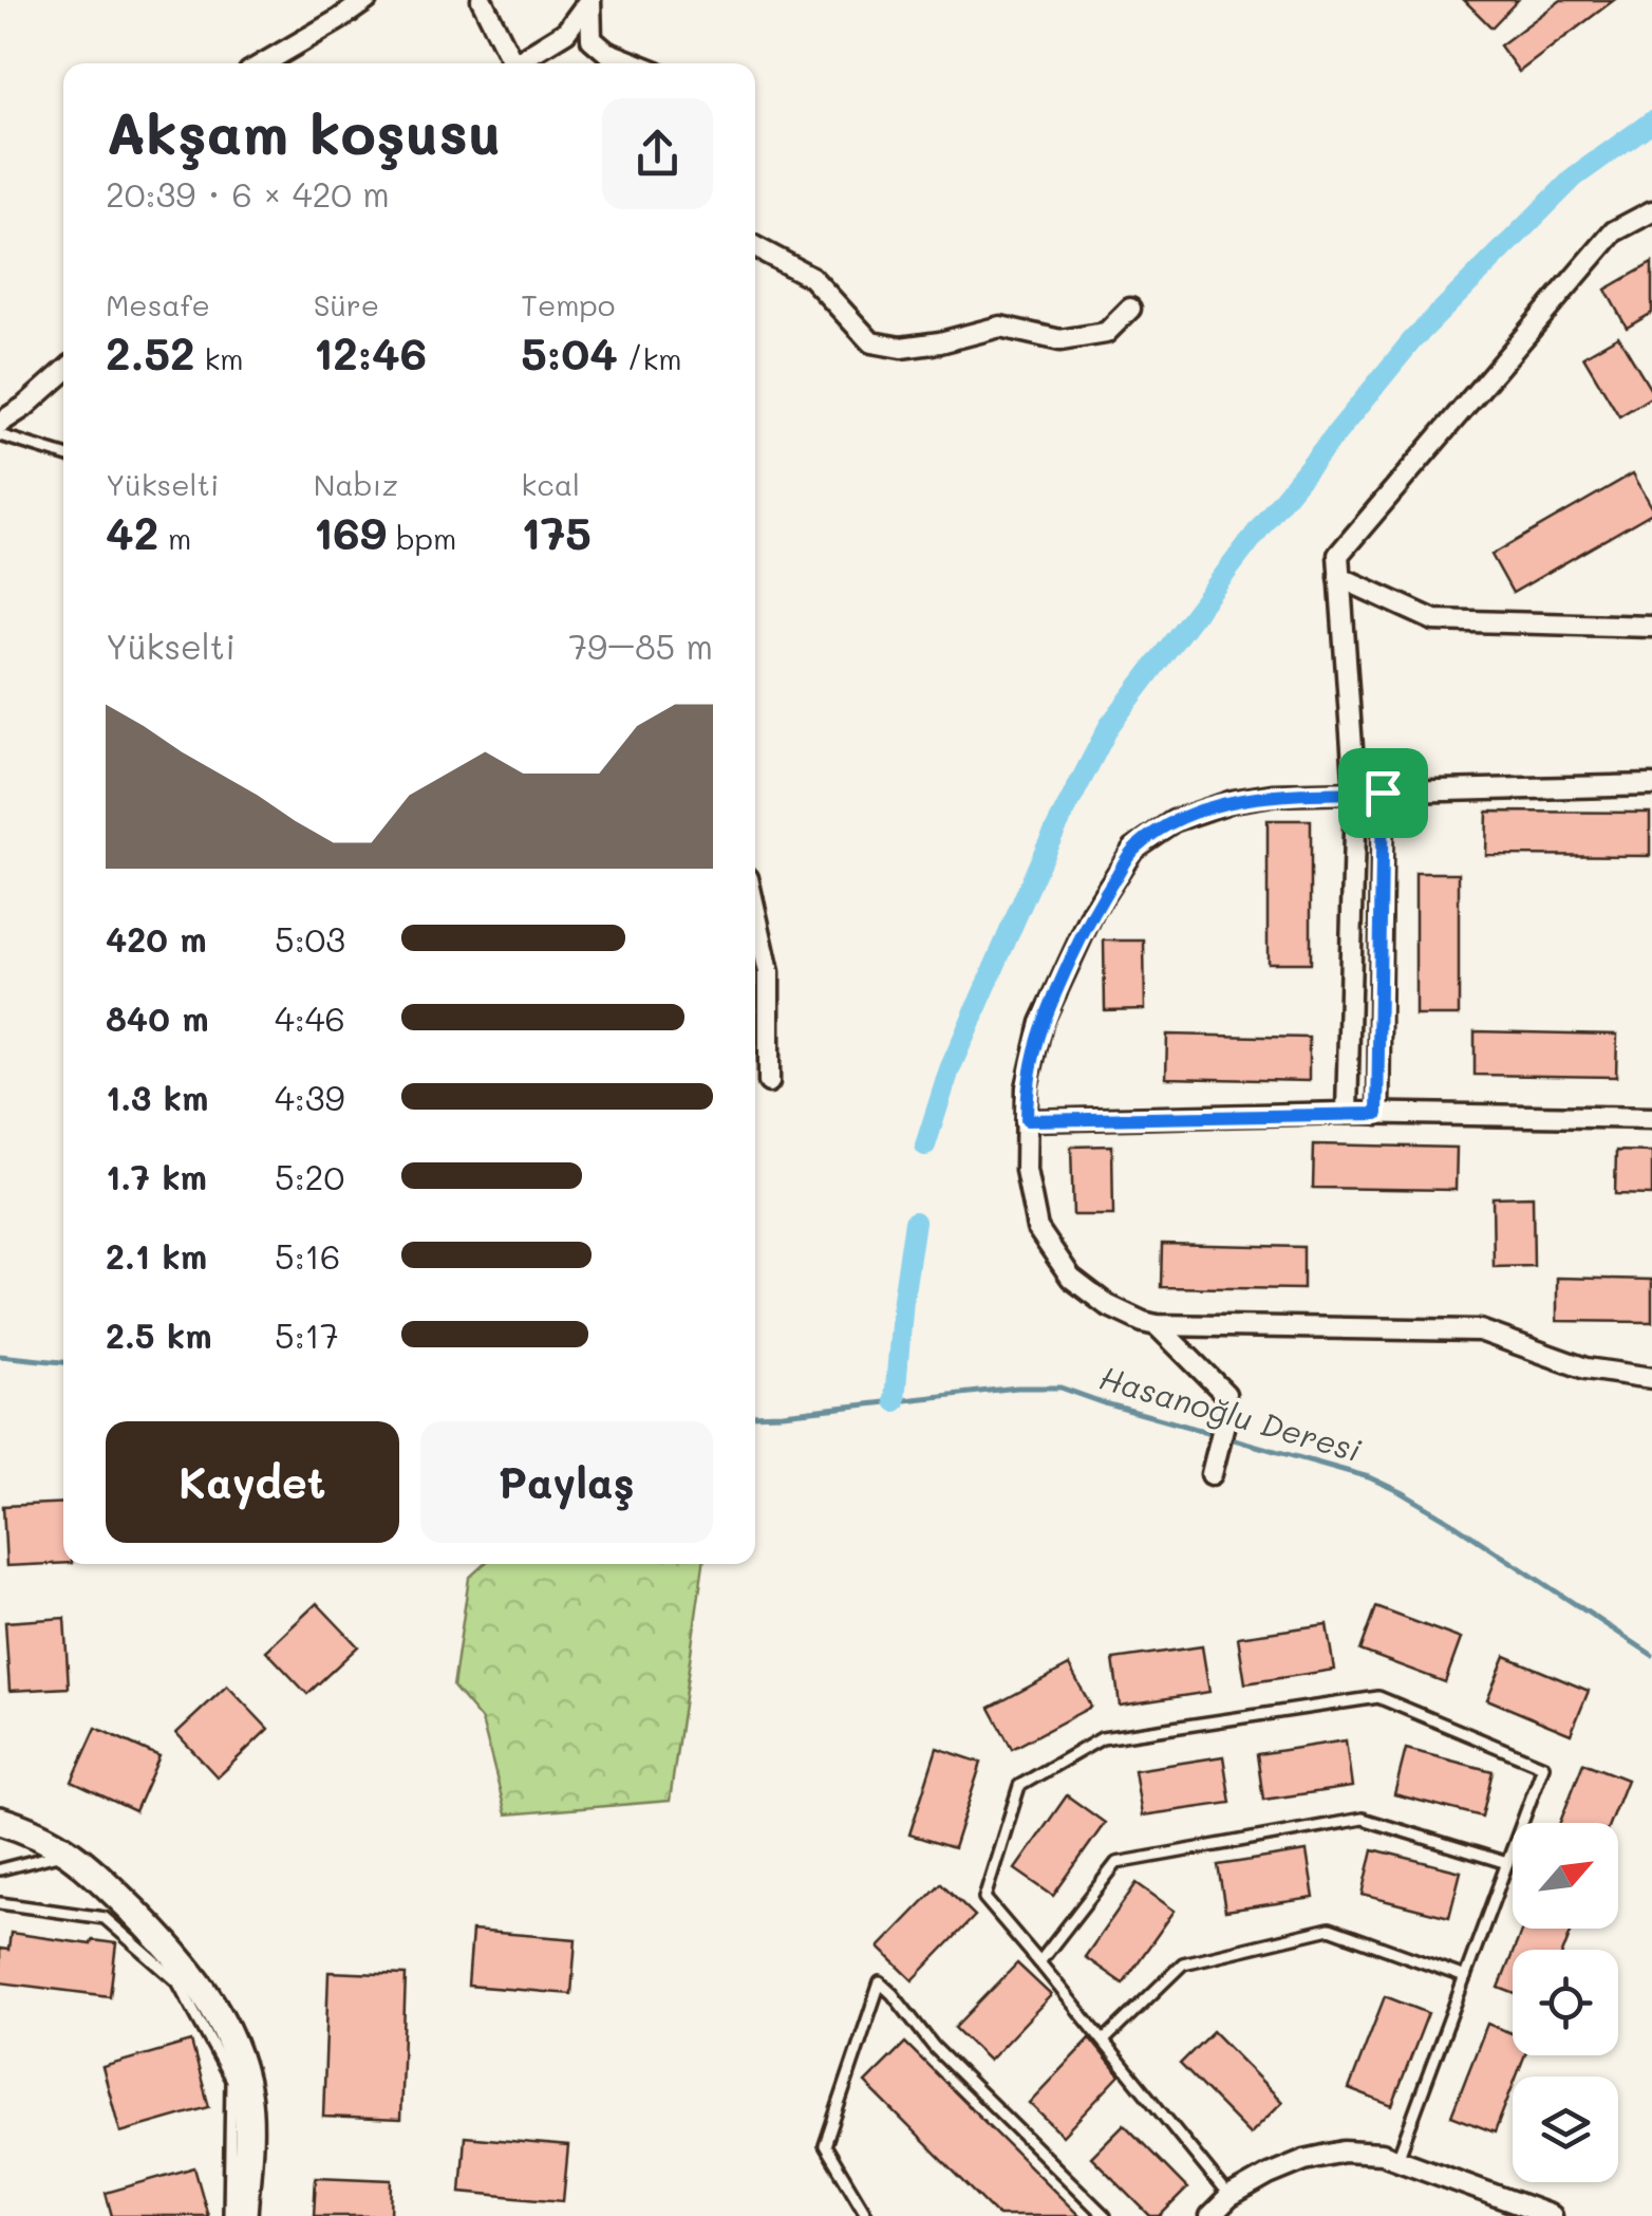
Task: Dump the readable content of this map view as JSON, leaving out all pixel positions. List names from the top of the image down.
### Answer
{
  "water": ["Hasanoğlu Deresi"],
  "north": "top right",
  "page": {
    "heading": ["Akşam koşusu", "20:39 · 6 × 420 m"],
    "stats": [
      ["Mesafe", "2.52 km"],
      ["Süre", "12:46"],
      ["Tempo", "5:04 /km"],
      ["Yükselti", "42 m"],
      ["Nabız", "169 bpm"],
      ["kcal", "175"]
    ],
    "chart": ["Yükselti", "79–85 m"],
    "list": [
      {
        "name": "420 m",
        "note": "5:03"
      },
      {
        "name": "840 m",
        "note": "4:46"
      },
      {
        "name": "1.3 km",
        "note": "4:39"
      },
      {
        "name": "1.7 km",
        "note": "5:20"
      },
      {
        "name": "2.1 km",
        "note": "5:16"
      },
      {
        "name": "2.5 km",
        "note": "5:17"
      }
    ],
    "buttons": ["Kaydet", "Paylaş"]
  }
}
